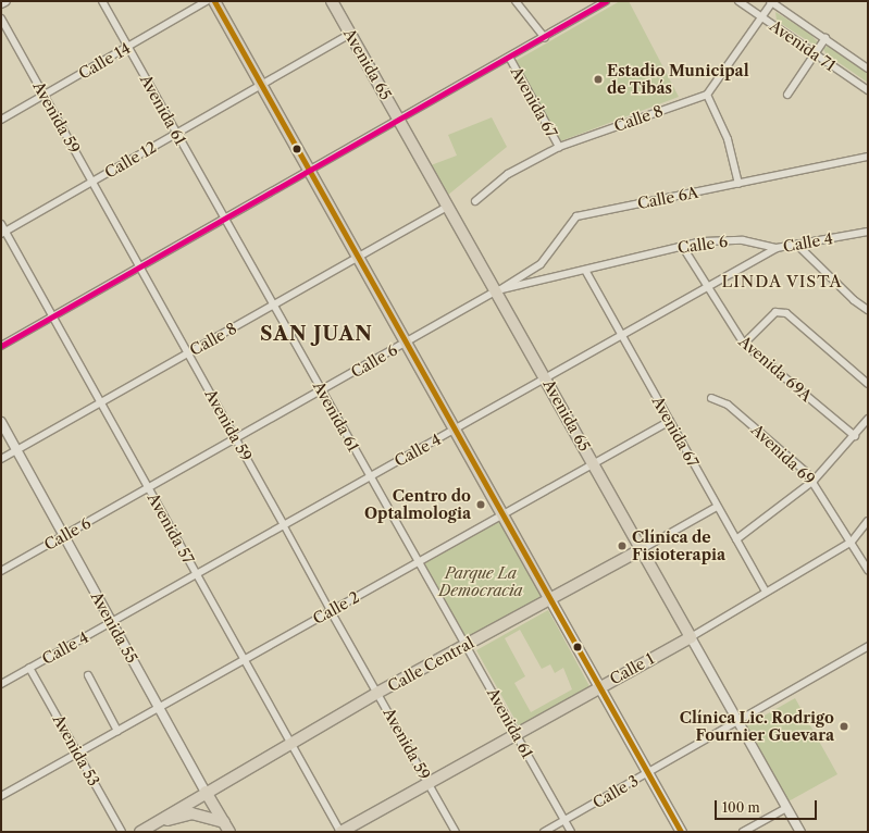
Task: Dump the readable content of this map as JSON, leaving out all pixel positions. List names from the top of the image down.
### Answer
{
  "streets": {
    "main road": [
      "Avenida 65",
      "Avenida 55",
      "Calle Central",
      "Calle 1"
    ],
    "street": [
      "Avenida 71",
      "Calle 14",
      "Avenida 67",
      "Avenida 61",
      "Avenida 59",
      "Calle 8",
      "Calle 12",
      "Calle 6A",
      "Calle 4",
      "Calle 6",
      "Avenida 69A",
      "Avenida 69",
      "Avenida 57",
      "Calle 2",
      "Avenida 53",
      "Calle 3"
    ]
  },
  "crossings": [
    ["Calle 14", "Avenida 61"],
    ["Calle 14", "Avenida 59"],
    ["Avenida 65", "Calle 8"],
    ["Avenida 65", "Calle 12"],
    ["Avenida 65", "Calle 6A"],
    ["Avenida 65", "Calle 4"],
    ["Avenida 65", "Calle 6"],
    ["Avenida 65", "Calle 2"],
    ["Avenida 65", "Calle Central"],
    ["Avenida 65", "Calle 1"],
    ["Avenida 65", "Calle 3"],
    ["Avenida 67", "Calle 8"],
    ["Avenida 67", "Calle 4"],
    ["Avenida 67", "Calle 6"],
    ["Avenida 67", "Calle 2"],
    ["Avenida 67", "Calle Central"],
    ["Avenida 67", "Calle 1"],
    ["Avenida 61", "Calle 8"],
    ["Avenida 61", "Calle 12"],
    ["Avenida 61", "Calle 4"],
    ["Avenida 61", "Calle 6"],
    ["Avenida 61", "Calle 2"],
    ["Avenida 61", "Calle Central"],
    ["Avenida 61", "Calle 1"],
    ["Avenida 61", "Calle 3"],
    ["Avenida 59", "Calle 8"],
    ["Avenida 59", "Calle 12"],
    ["Avenida 59", "Calle 4"],
    ["Avenida 59", "Calle 6"],
    ["Avenida 59", "Calle 2"],
    ["Avenida 59", "Calle Central"],
    ["Avenida 59", "Calle 1"],
    ["Calle 8", "Avenida 57"],
    ["Calle 8", "Avenida 55"],
    ["Calle 12", "Avenida 57"],
    ["Calle 6A", "Calle 6"],
    ["Calle 4", "Calle 6"],
    ["Calle 4", "Avenida 69A"],
    ["Calle 4", "Avenida 57"],
    ["Calle 4", "Avenida 55"],
    ["Calle 4", "Avenida 53"],
    ["Calle 6", "Avenida 69A"],
    ["Calle 6", "Avenida 57"],
    ["Calle 6", "Avenida 55"],
    ["Avenida 69", "Calle 1"],
    ["Avenida 57", "Calle 2"],
    ["Avenida 57", "Calle Central"],
    ["Avenida 57", "Calle 1"],
    ["Calle 2", "Avenida 55"],
    ["Calle 2", "Avenida 53"],
    ["Avenida 55", "Calle Central"]
  ],
  "districts": ["LINDA VISTA", "SAN JUAN"],
  "parks": ["Parque La Democracia"],
  "places": [
    "Estadio Municipal de Tibás",
    "Centro do Optalmologia",
    "Clínica de Fisioterapia",
    "Clínica Lic. Rodrigo Fournier Guevara"
  ],
  "lines": ["transit line 6"],
  "scale_bar": "100 m"
}
